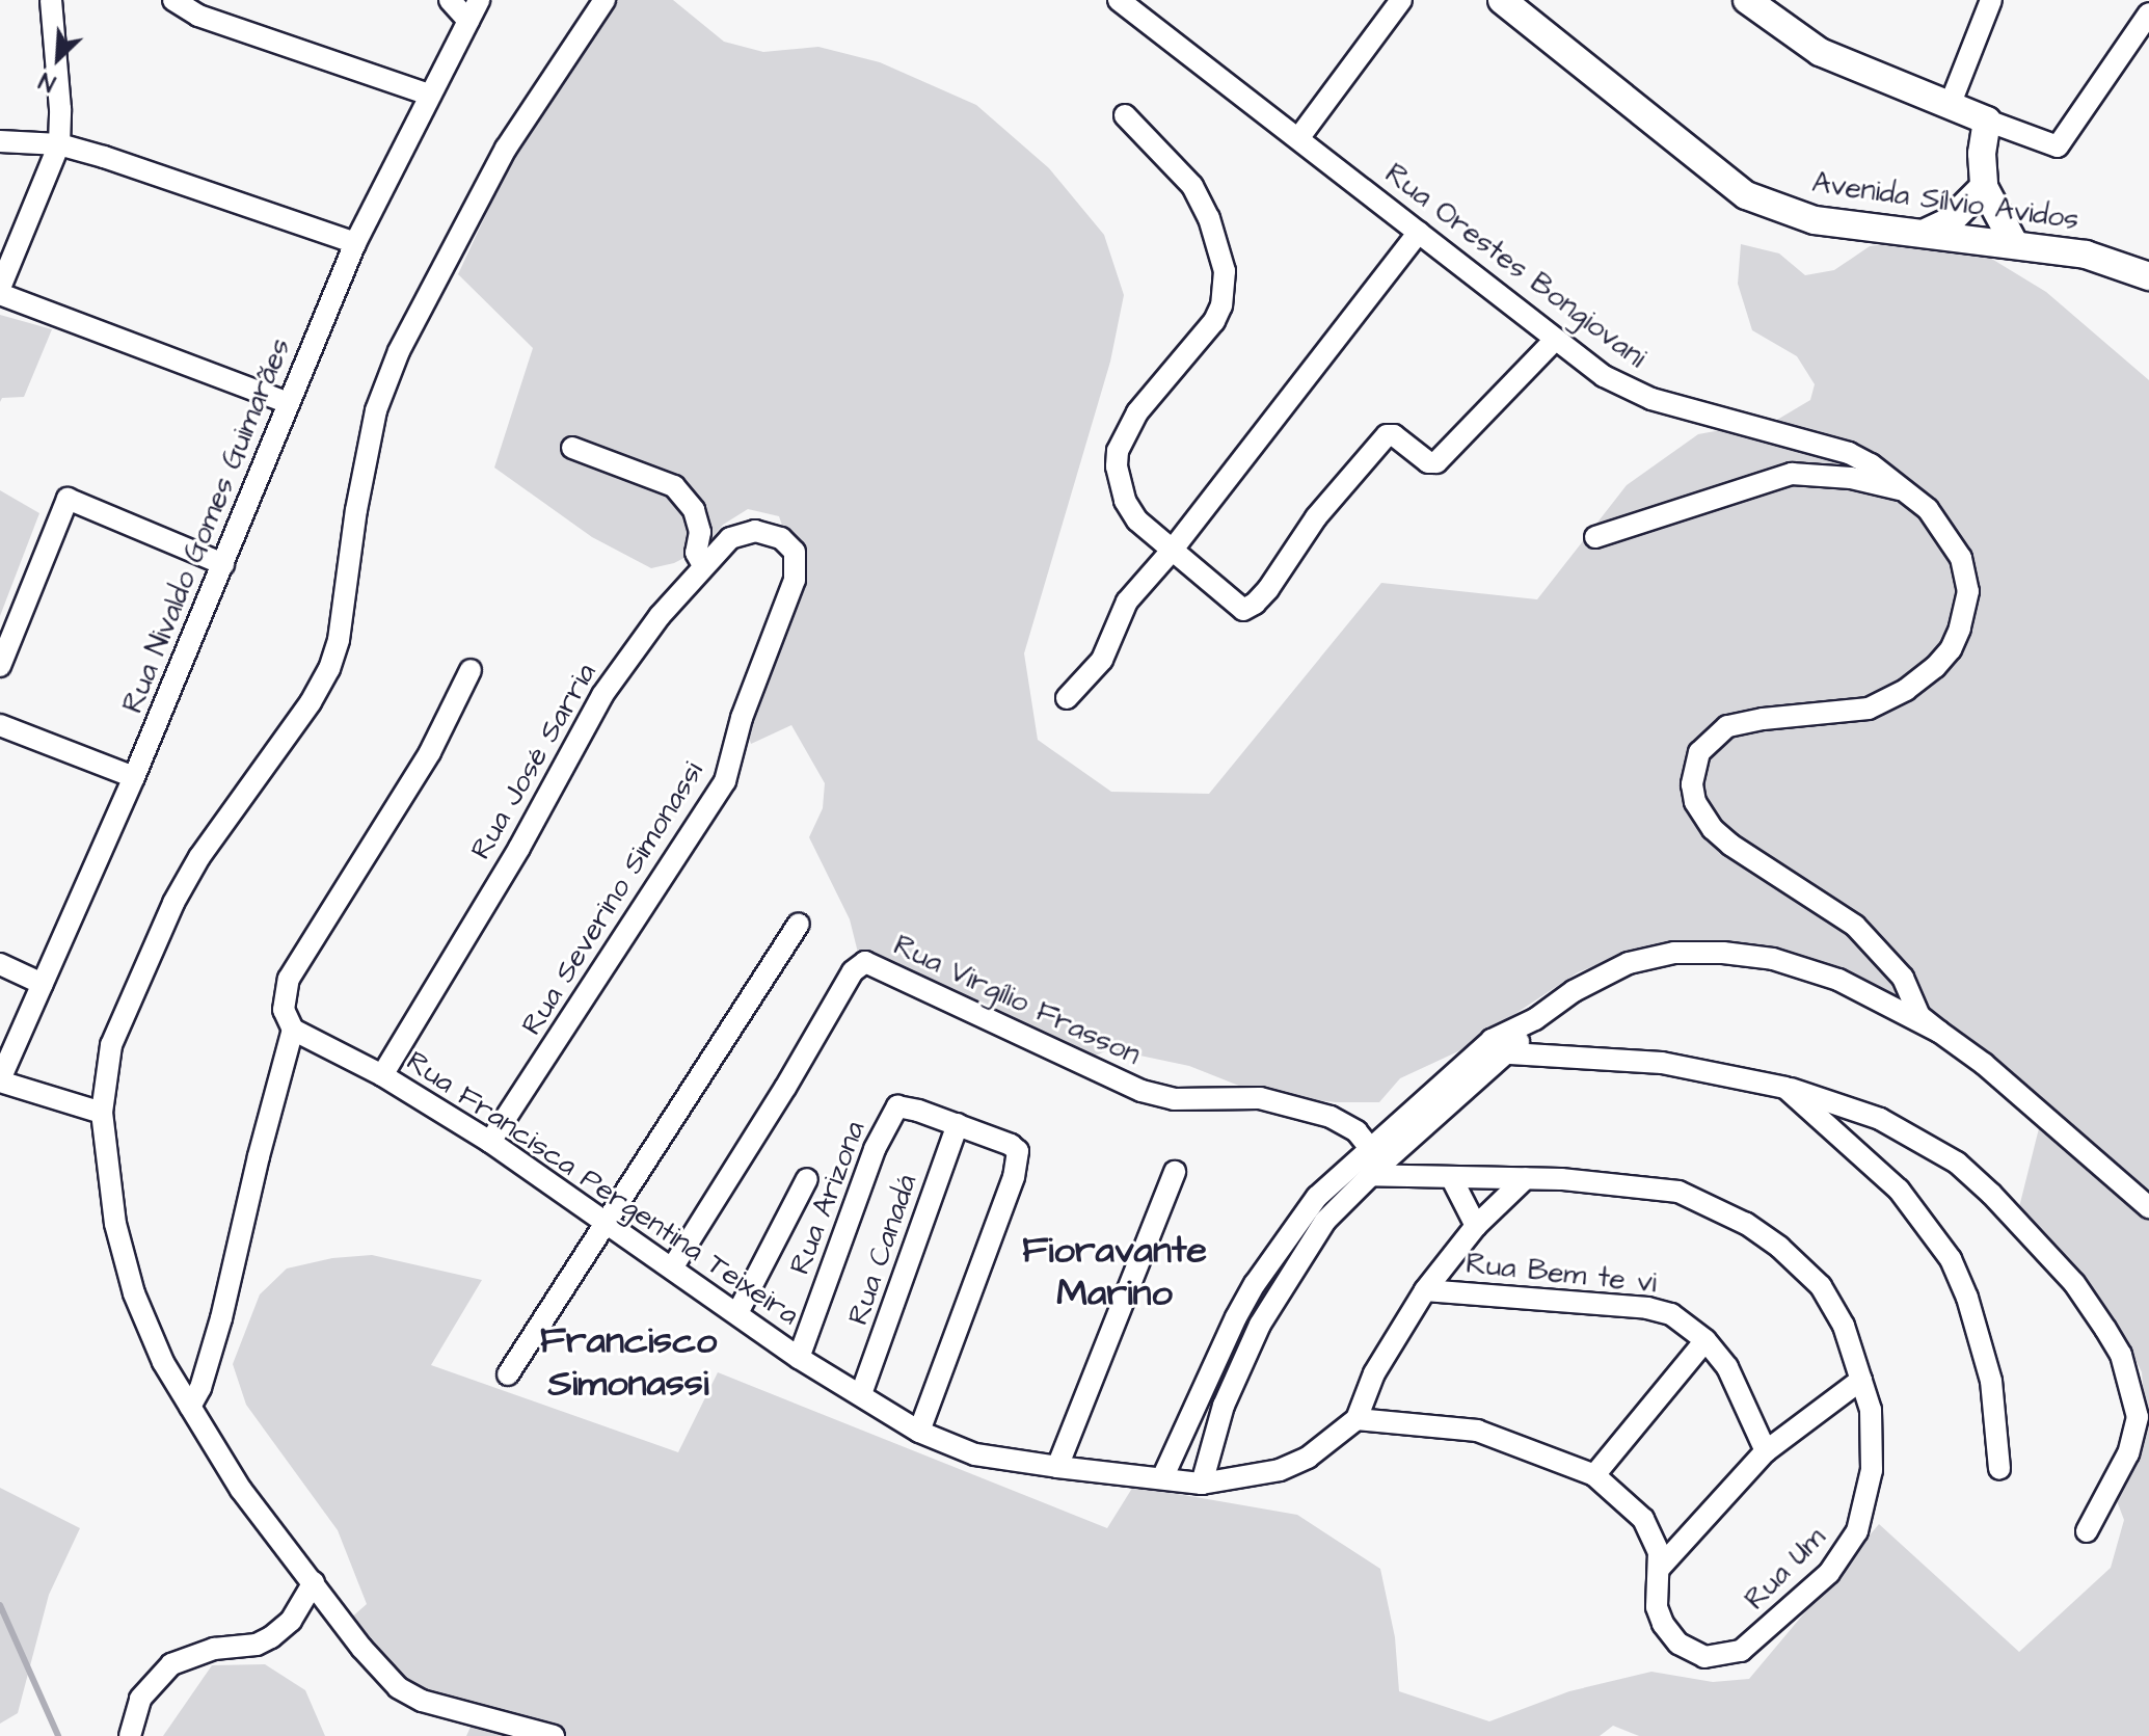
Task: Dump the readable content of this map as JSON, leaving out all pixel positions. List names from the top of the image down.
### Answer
{
  "streets": {
    "main road": ["Avenida Sílvio Avidos"],
    "street": [
      "Rua Orestes Bongiovani",
      "Rua Nivaldo Gomes Guimarães",
      "Rua José Sarria",
      "Rua Severino Simonassi",
      "Rua Virgílio Frasson",
      "Rua Francisca Pergentina Teixeira",
      "Rua Arizona",
      "Rua Canadá",
      "Rua Bem te vi",
      "Rua Um"
    ]
  },
  "crossings": [
    ["Rua José Sarria", "Rua Severino Simonassi"],
    ["Rua José Sarria", "Rua Francisca Pergentina Teixeira"],
    ["Rua Severino Simonassi", "Rua Francisca Pergentina Teixeira"],
    ["Rua Virgílio Frasson", "Rua Francisca Pergentina Teixeira"],
    ["Rua Virgílio Frasson", "Rua Um"],
    ["Rua Francisca Pergentina Teixeira", "Rua Arizona"],
    ["Rua Francisca Pergentina Teixeira", "Rua Canadá"],
    ["Rua Arizona", "Rua Canadá"]
  ],
  "districts": ["Fioravante Marino", "Francisco Simonassi"],
  "north": "bottom left"
}
